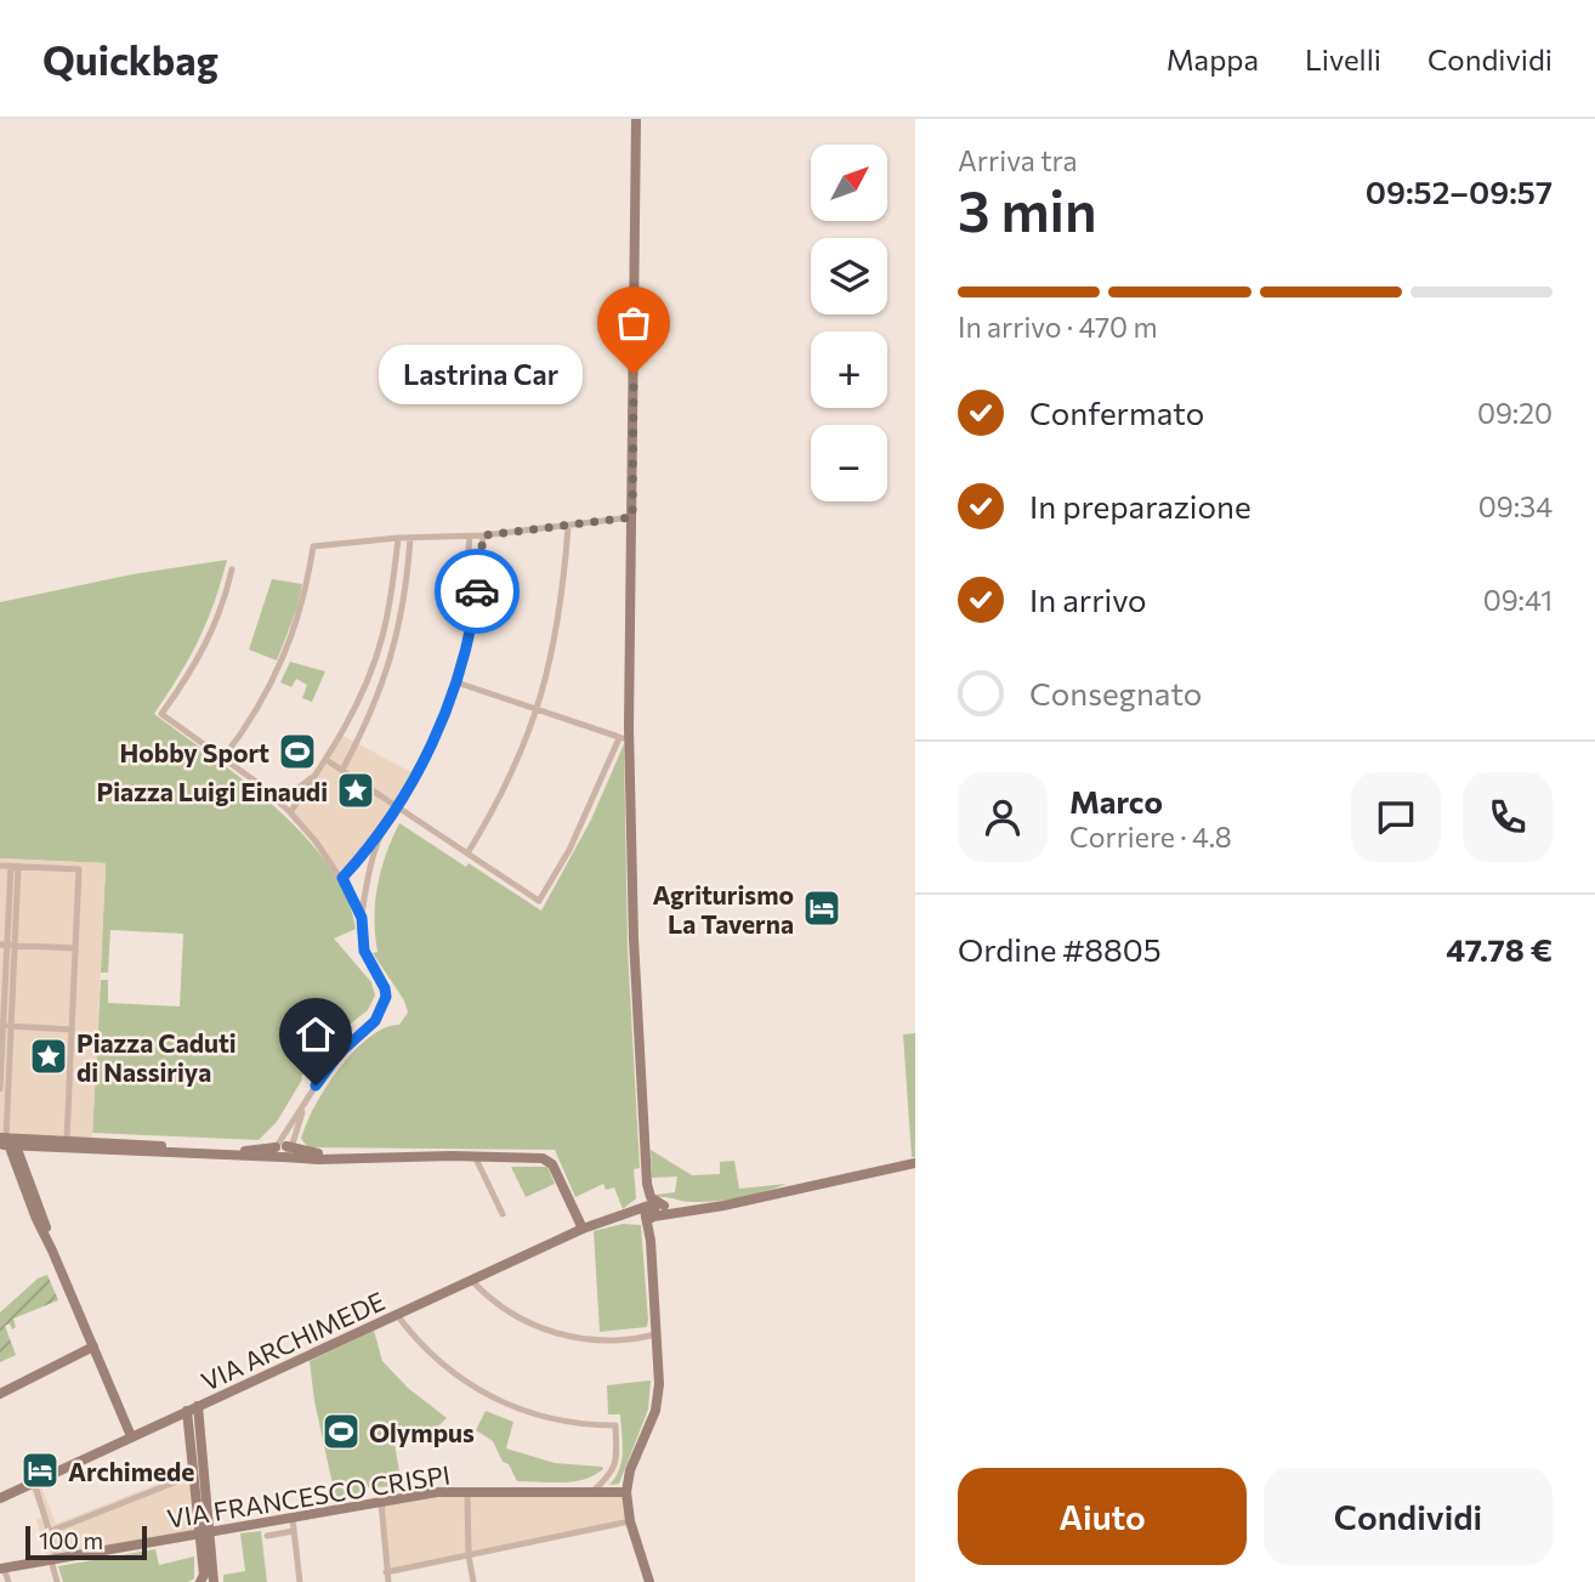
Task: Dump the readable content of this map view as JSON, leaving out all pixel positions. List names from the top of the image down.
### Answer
{
  "streets": {
    "main road": ["VIA ARCHIMEDE", "VIA FRANCESCO CRISPI"]
  },
  "places": {
    "other": ["Lastrina Car"],
    "sports": ["Hobby Sport", "Olympus"],
    "place": ["Piazza Luigi Einaudi", "Piazza Caduti di Nassiriya"],
    "hotel": ["Agriturismo La Taverna", "Archimede"]
  },
  "scale_bar": "100 m",
  "north": "top right",
  "page": {
    "header": "Quickbag",
    "nav": ["Mappa", "Livelli", "Condividi"],
    "heading": ["3 min", "Arriva tra", "09:52–09:57"],
    "panel": [
      "Marco",
      "Corriere · 4.8",
      "Ordine #8805",
      "47.78 €"
    ],
    "map_buttons": ["+", "−"],
    "bar": "In arrivo · 470 m",
    "bubble": "Lastrina Car",
    "list": [
      ["Confermato", "09:20"],
      ["In preparazione", "09:34"],
      ["In arrivo", "09:41"],
      "Consegnato"
    ],
    "buttons": ["Aiuto", "Condividi"],
    "scale": "100 m"
  }
}
